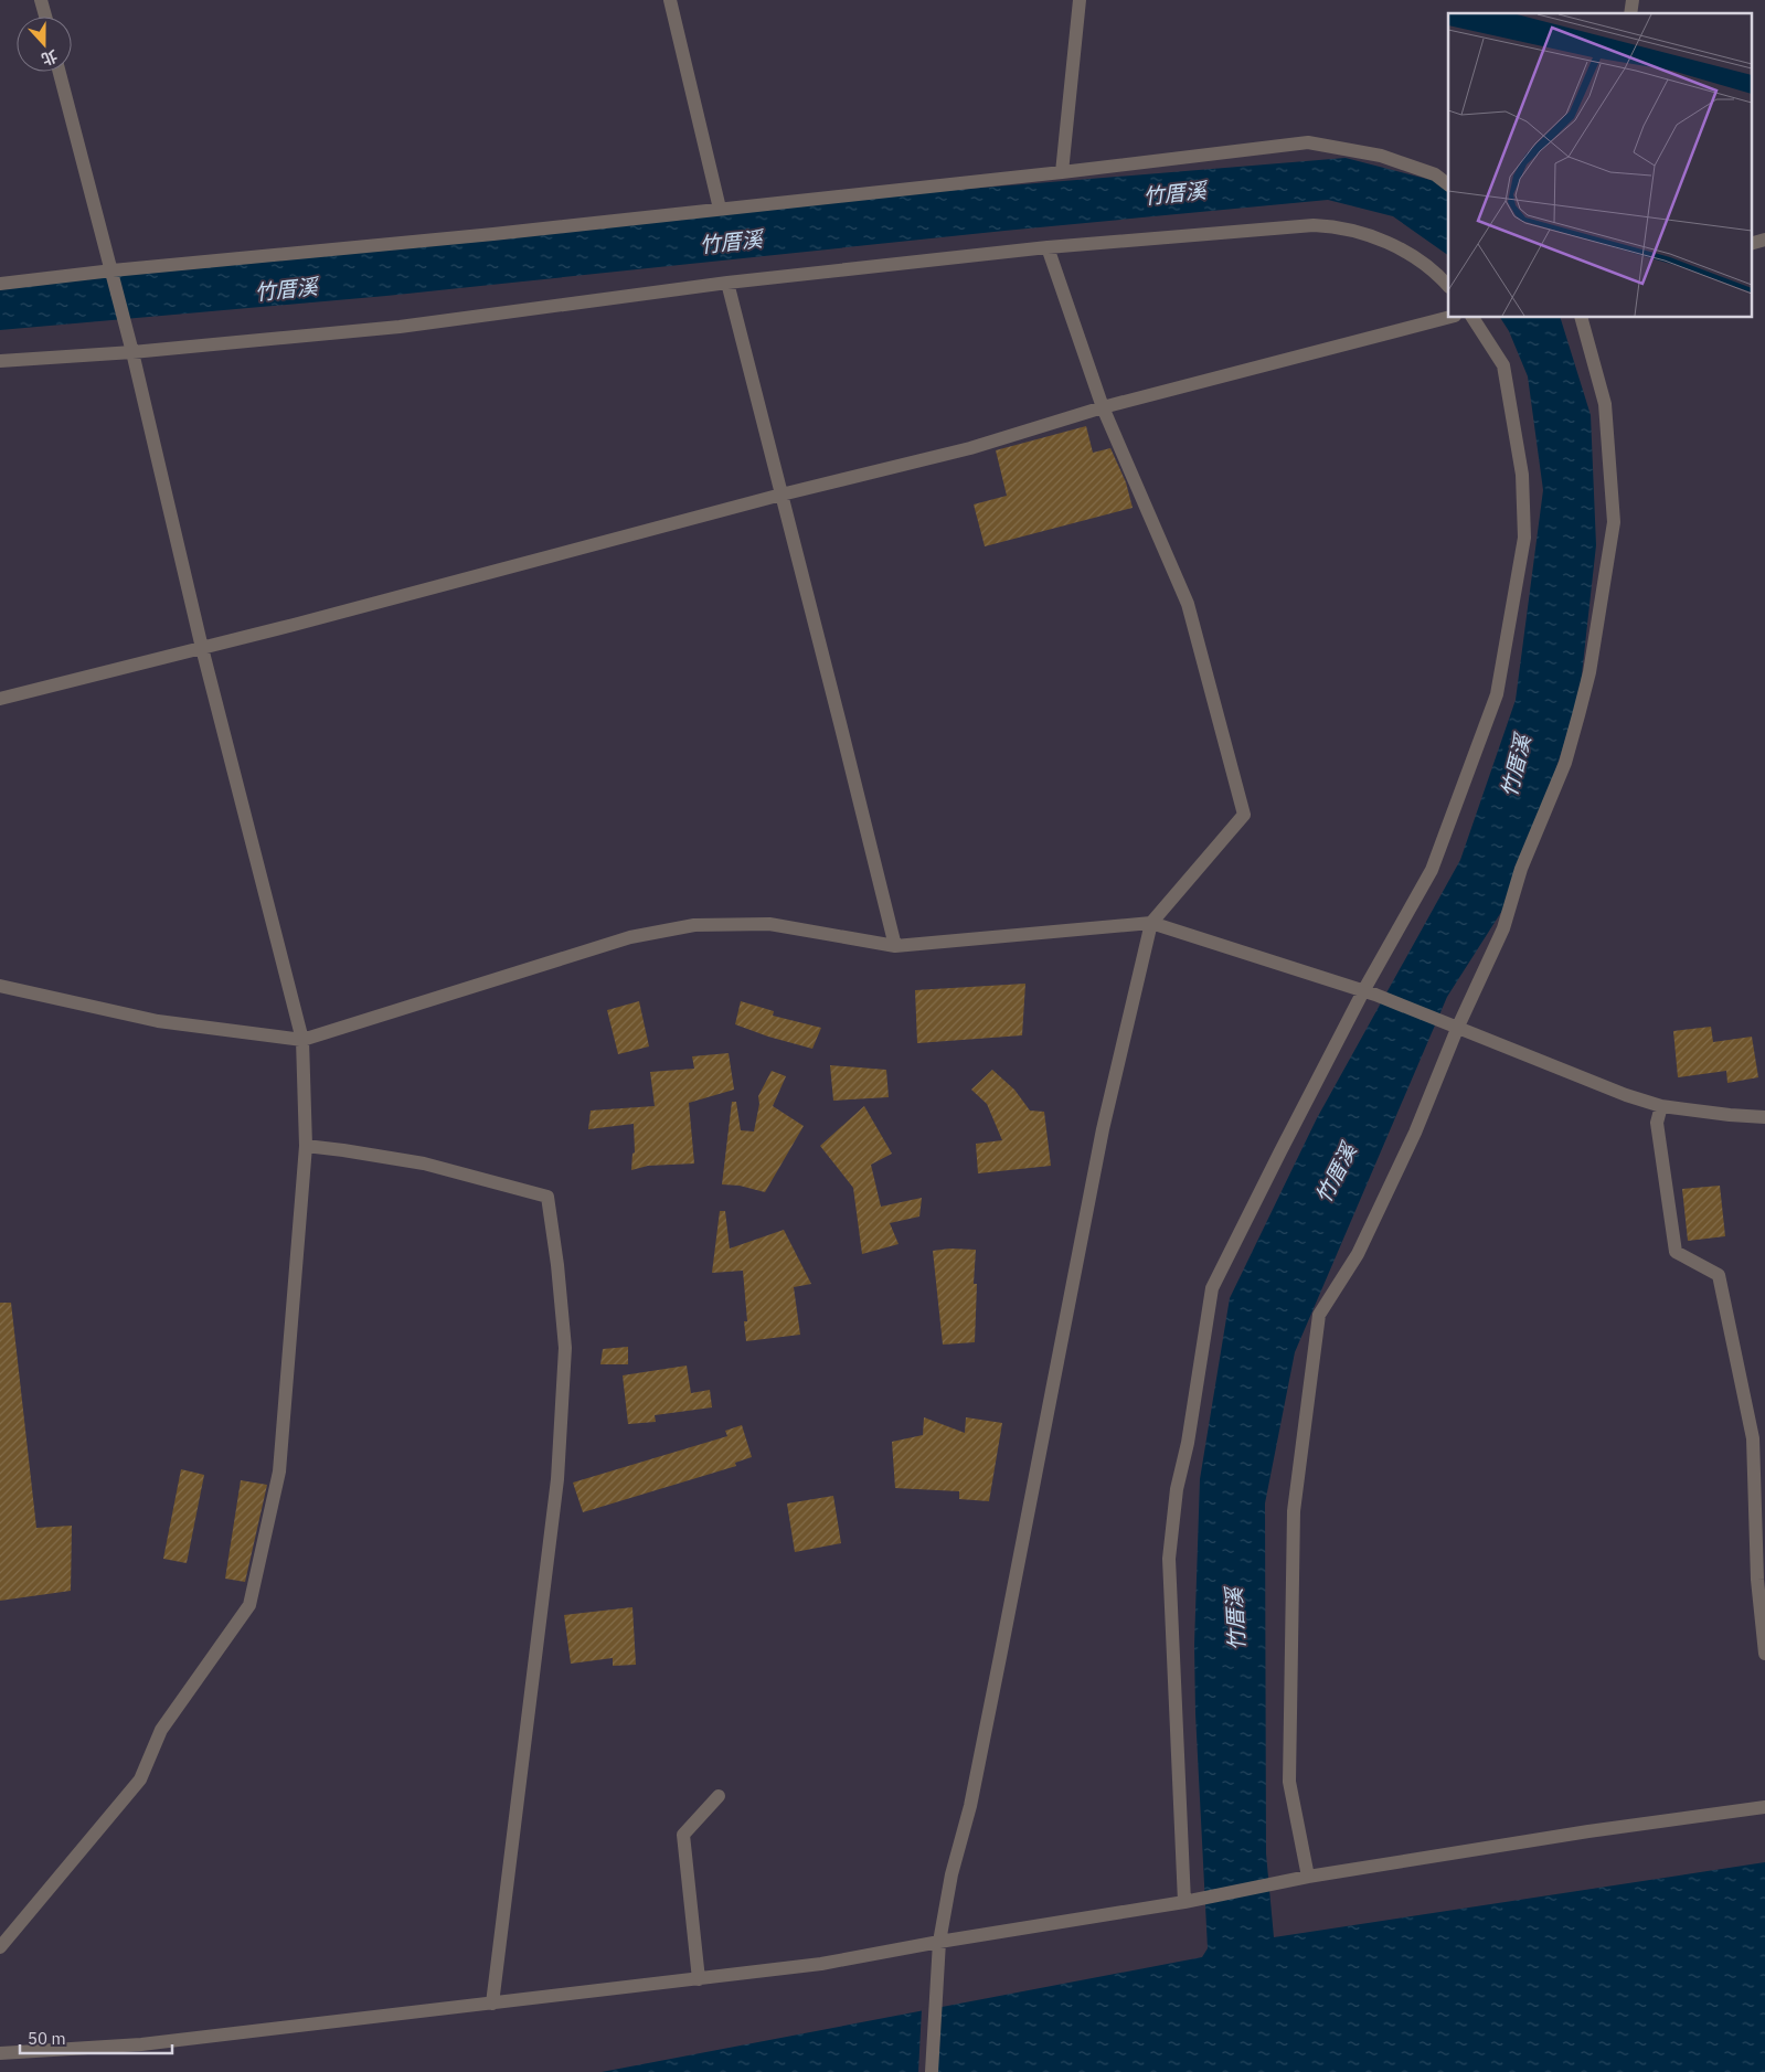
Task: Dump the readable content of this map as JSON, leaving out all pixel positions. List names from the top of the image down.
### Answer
{
  "water": ["竹厝溪"],
  "scale_bar": "50 m",
  "north": "bottom"
}
